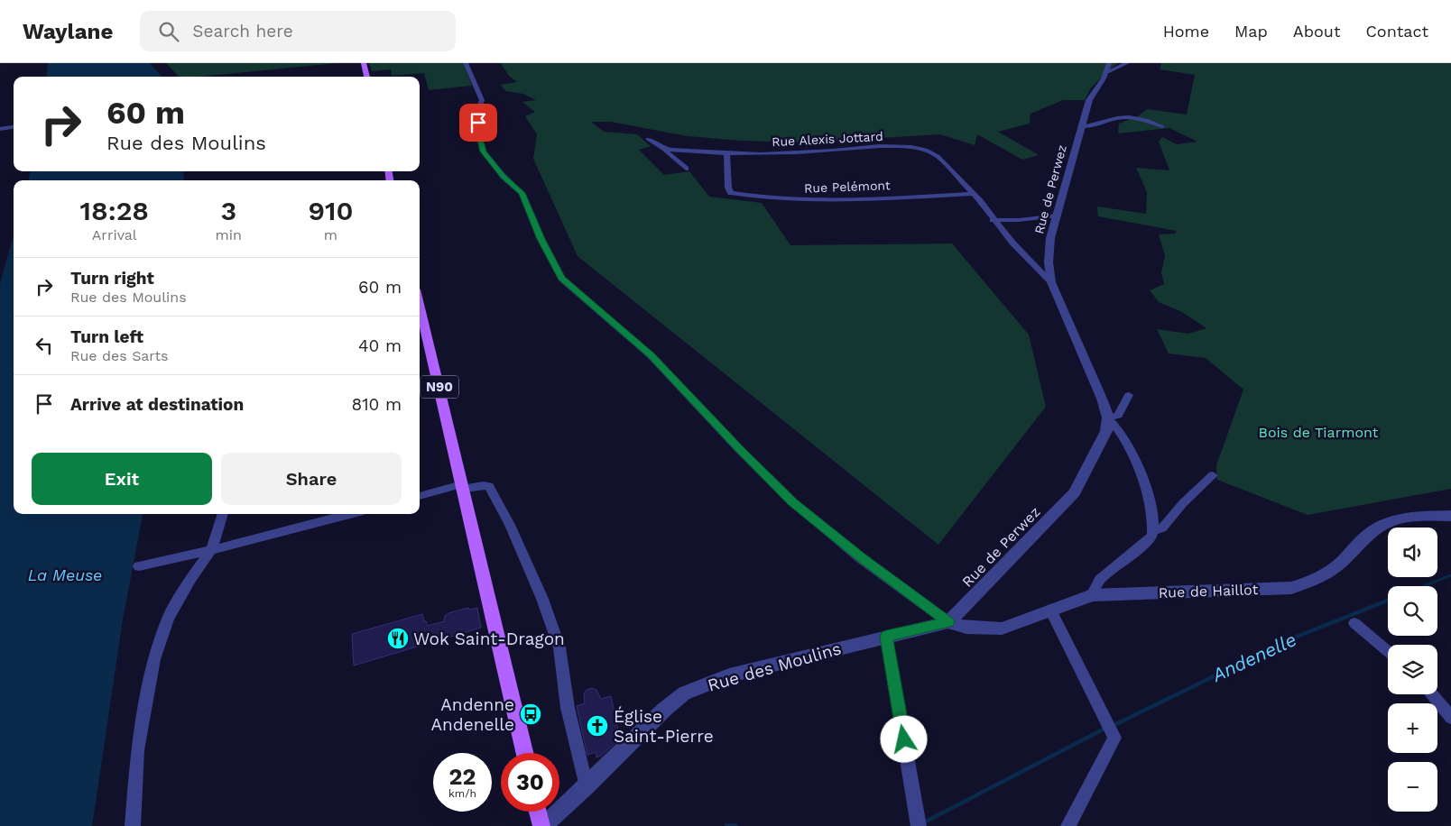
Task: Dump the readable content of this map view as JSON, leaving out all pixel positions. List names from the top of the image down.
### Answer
{
  "streets": {
    "main road": ["N90"],
    "street": [
      "Rue Alexis Jottard",
      "Rue Pelémont",
      "Rue de Perwez",
      "Rue de Haillot",
      "Rue des Moulins"
    ]
  },
  "crossings": [
    ["Rue Alexis Jottard", "Rue Pelémont"],
    ["Rue de Perwez", "Rue de Haillot"],
    ["Rue de Perwez", "Rue des Moulins"],
    ["Rue de Haillot", "Rue des Moulins"]
  ],
  "water": ["La Meuse", "Andenelle"],
  "parks": ["Bois de Tiarmont"],
  "places": {
    "restaurant": ["Wok Saint-Dragon"],
    "bus stop": ["Andenne Andenelle"],
    "church": ["Église Saint-Pierre"]
  },
  "page": {
    "header": "Waylane",
    "search": "Search here",
    "nav": [
      "Home",
      "Map",
      "About",
      "Contact"
    ],
    "turn": ["60 m", "Rue des Moulins"],
    "eta": [
      "18:28",
      "Arrival",
      "3",
      "min",
      "910",
      "m"
    ],
    "list": [
      {
        "name": "Turn right",
        "note": "Rue des Moulins",
        "value": "60 m"
      },
      {
        "name": "Turn left",
        "note": "Rue des Sarts",
        "value": "40 m"
      },
      {
        "name": "Arrive at destination",
        "value": "810 m"
      }
    ],
    "buttons": ["Exit", "Share"],
    "map_buttons": ["+", "−"],
    "speed": "22 km/h",
    "limit": "30"
  }
}
